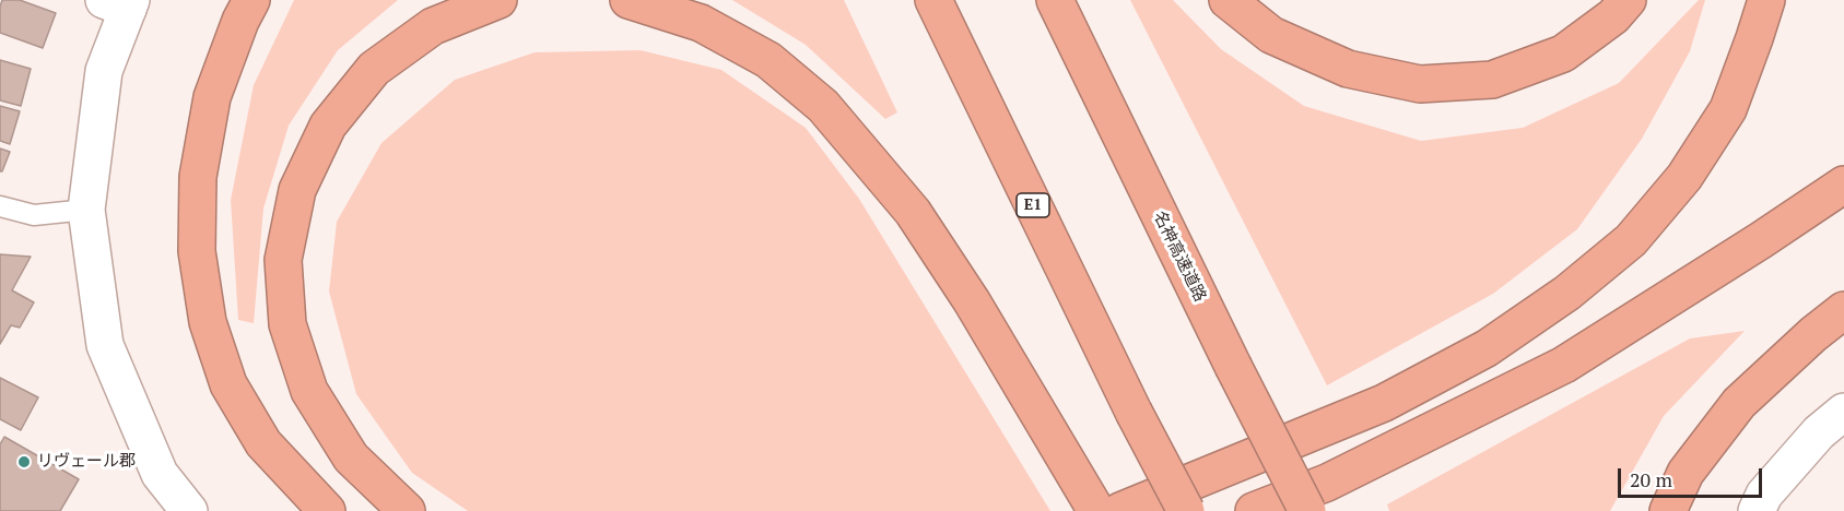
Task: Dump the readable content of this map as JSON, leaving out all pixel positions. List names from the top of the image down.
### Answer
{
  "streets": {
    "highway": ["E1", "名神高速道路"]
  },
  "places": ["リヴェール郡"],
  "scale_bar": "20 m"
}
